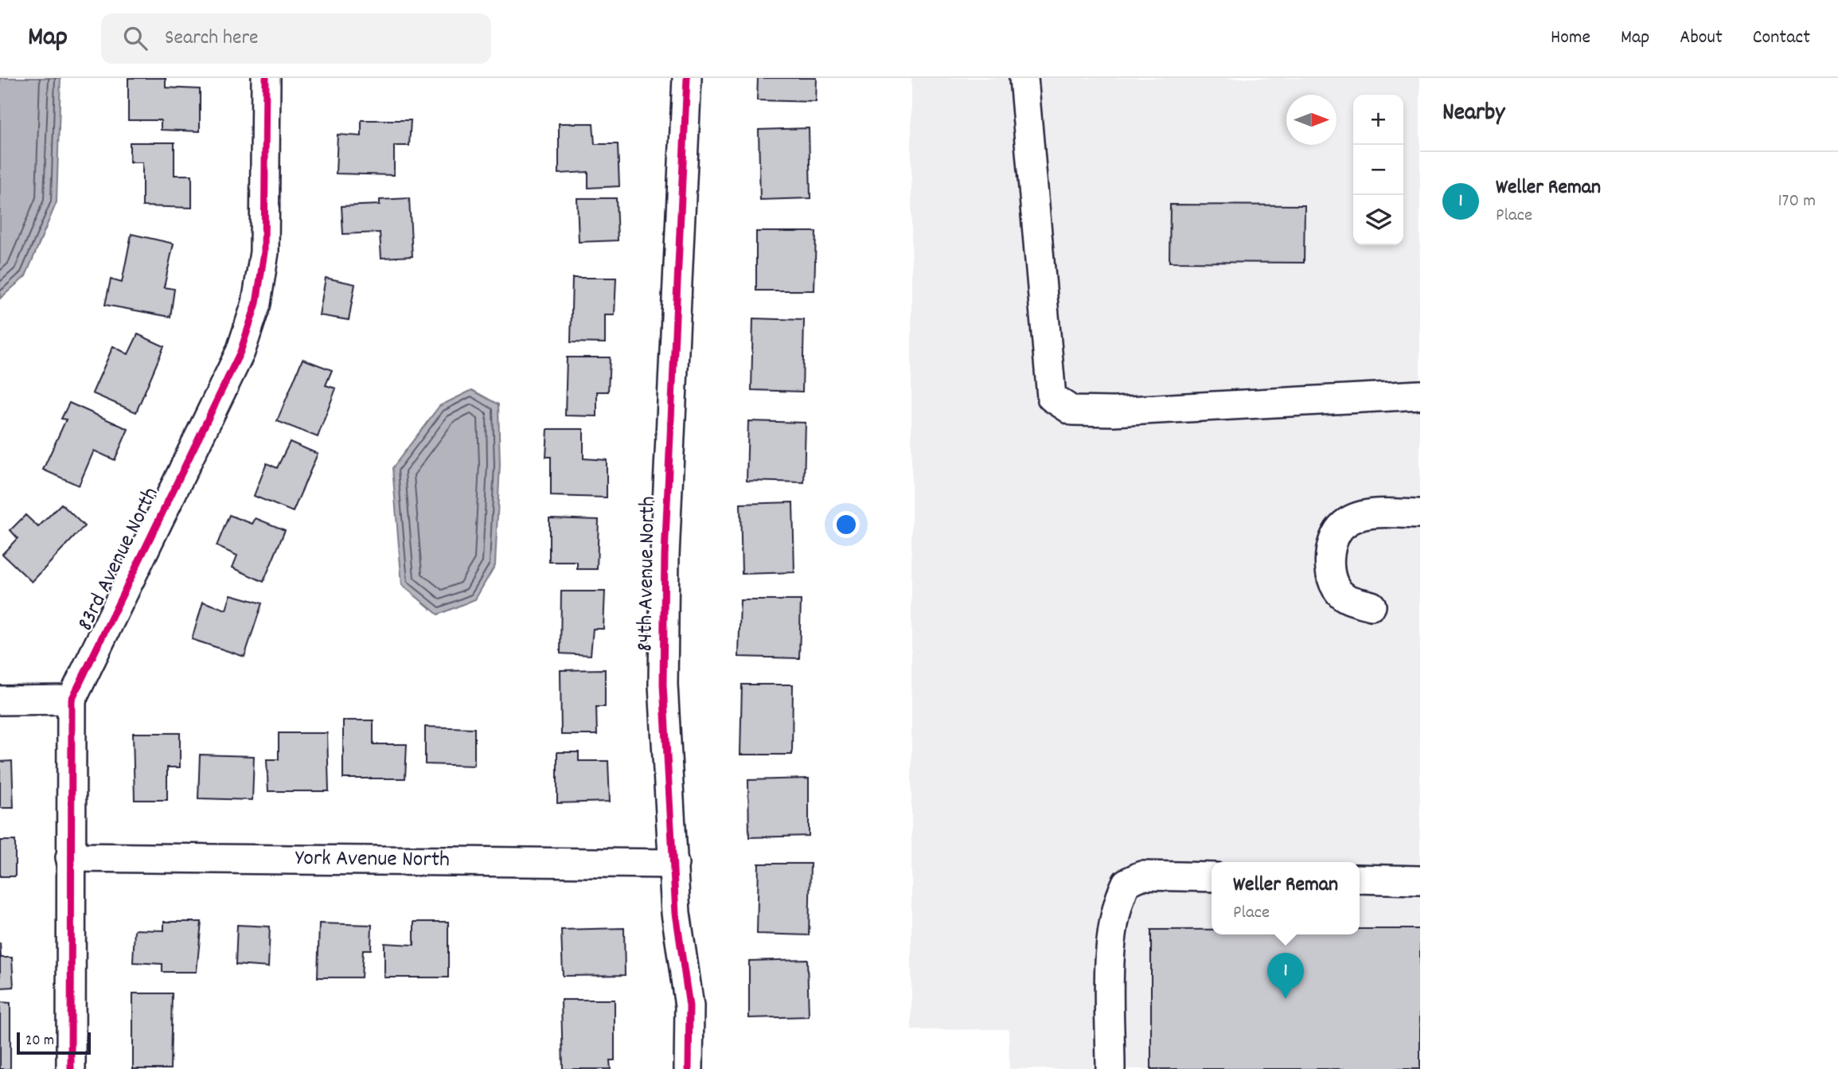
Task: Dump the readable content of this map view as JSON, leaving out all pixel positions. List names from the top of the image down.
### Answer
{
  "streets": {
    "street": ["83rd Avenue North", "84th Avenue North", "York Avenue North"]
  },
  "crossings": [
    ["83rd Avenue North", "York Avenue North"],
    ["84th Avenue North", "York Avenue North"]
  ],
  "scale_bar": "20 m",
  "north": "right",
  "page": {
    "header": "Map",
    "search": "Search here",
    "nav": [
      "Home",
      "Map",
      "About",
      "Contact"
    ],
    "heading": "Nearby",
    "map_buttons": ["+", "−"],
    "list": [
      {
        "mark": "1",
        "name": "Weller Reman",
        "note": "Place",
        "value": "170 m"
      }
    ],
    "popup": ["Weller Reman", "Place"],
    "pins": "1",
    "scale": "20 m"
  }
}
